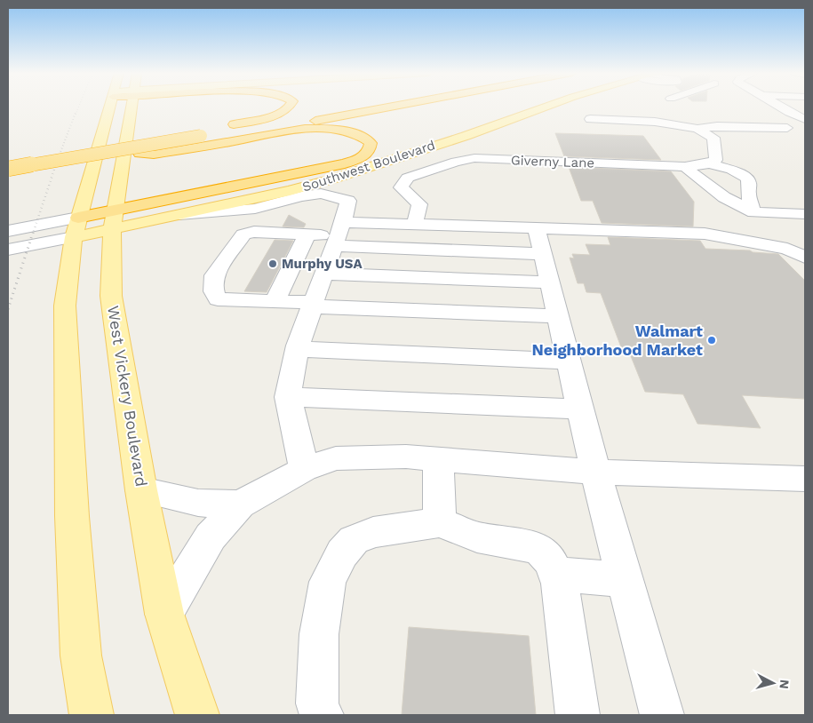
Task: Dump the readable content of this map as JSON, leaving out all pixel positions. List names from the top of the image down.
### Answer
{
  "streets": {
    "main road": ["Southwest Boulevard", "West Vickery Boulevard"],
    "street": ["Giverny Lane"]
  },
  "crossings": [
    ["Southwest Boulevard", "West Vickery Boulevard"]
  ],
  "places": ["Murphy USA", "Walmart Neighborhood Market"],
  "north": "right"
}
